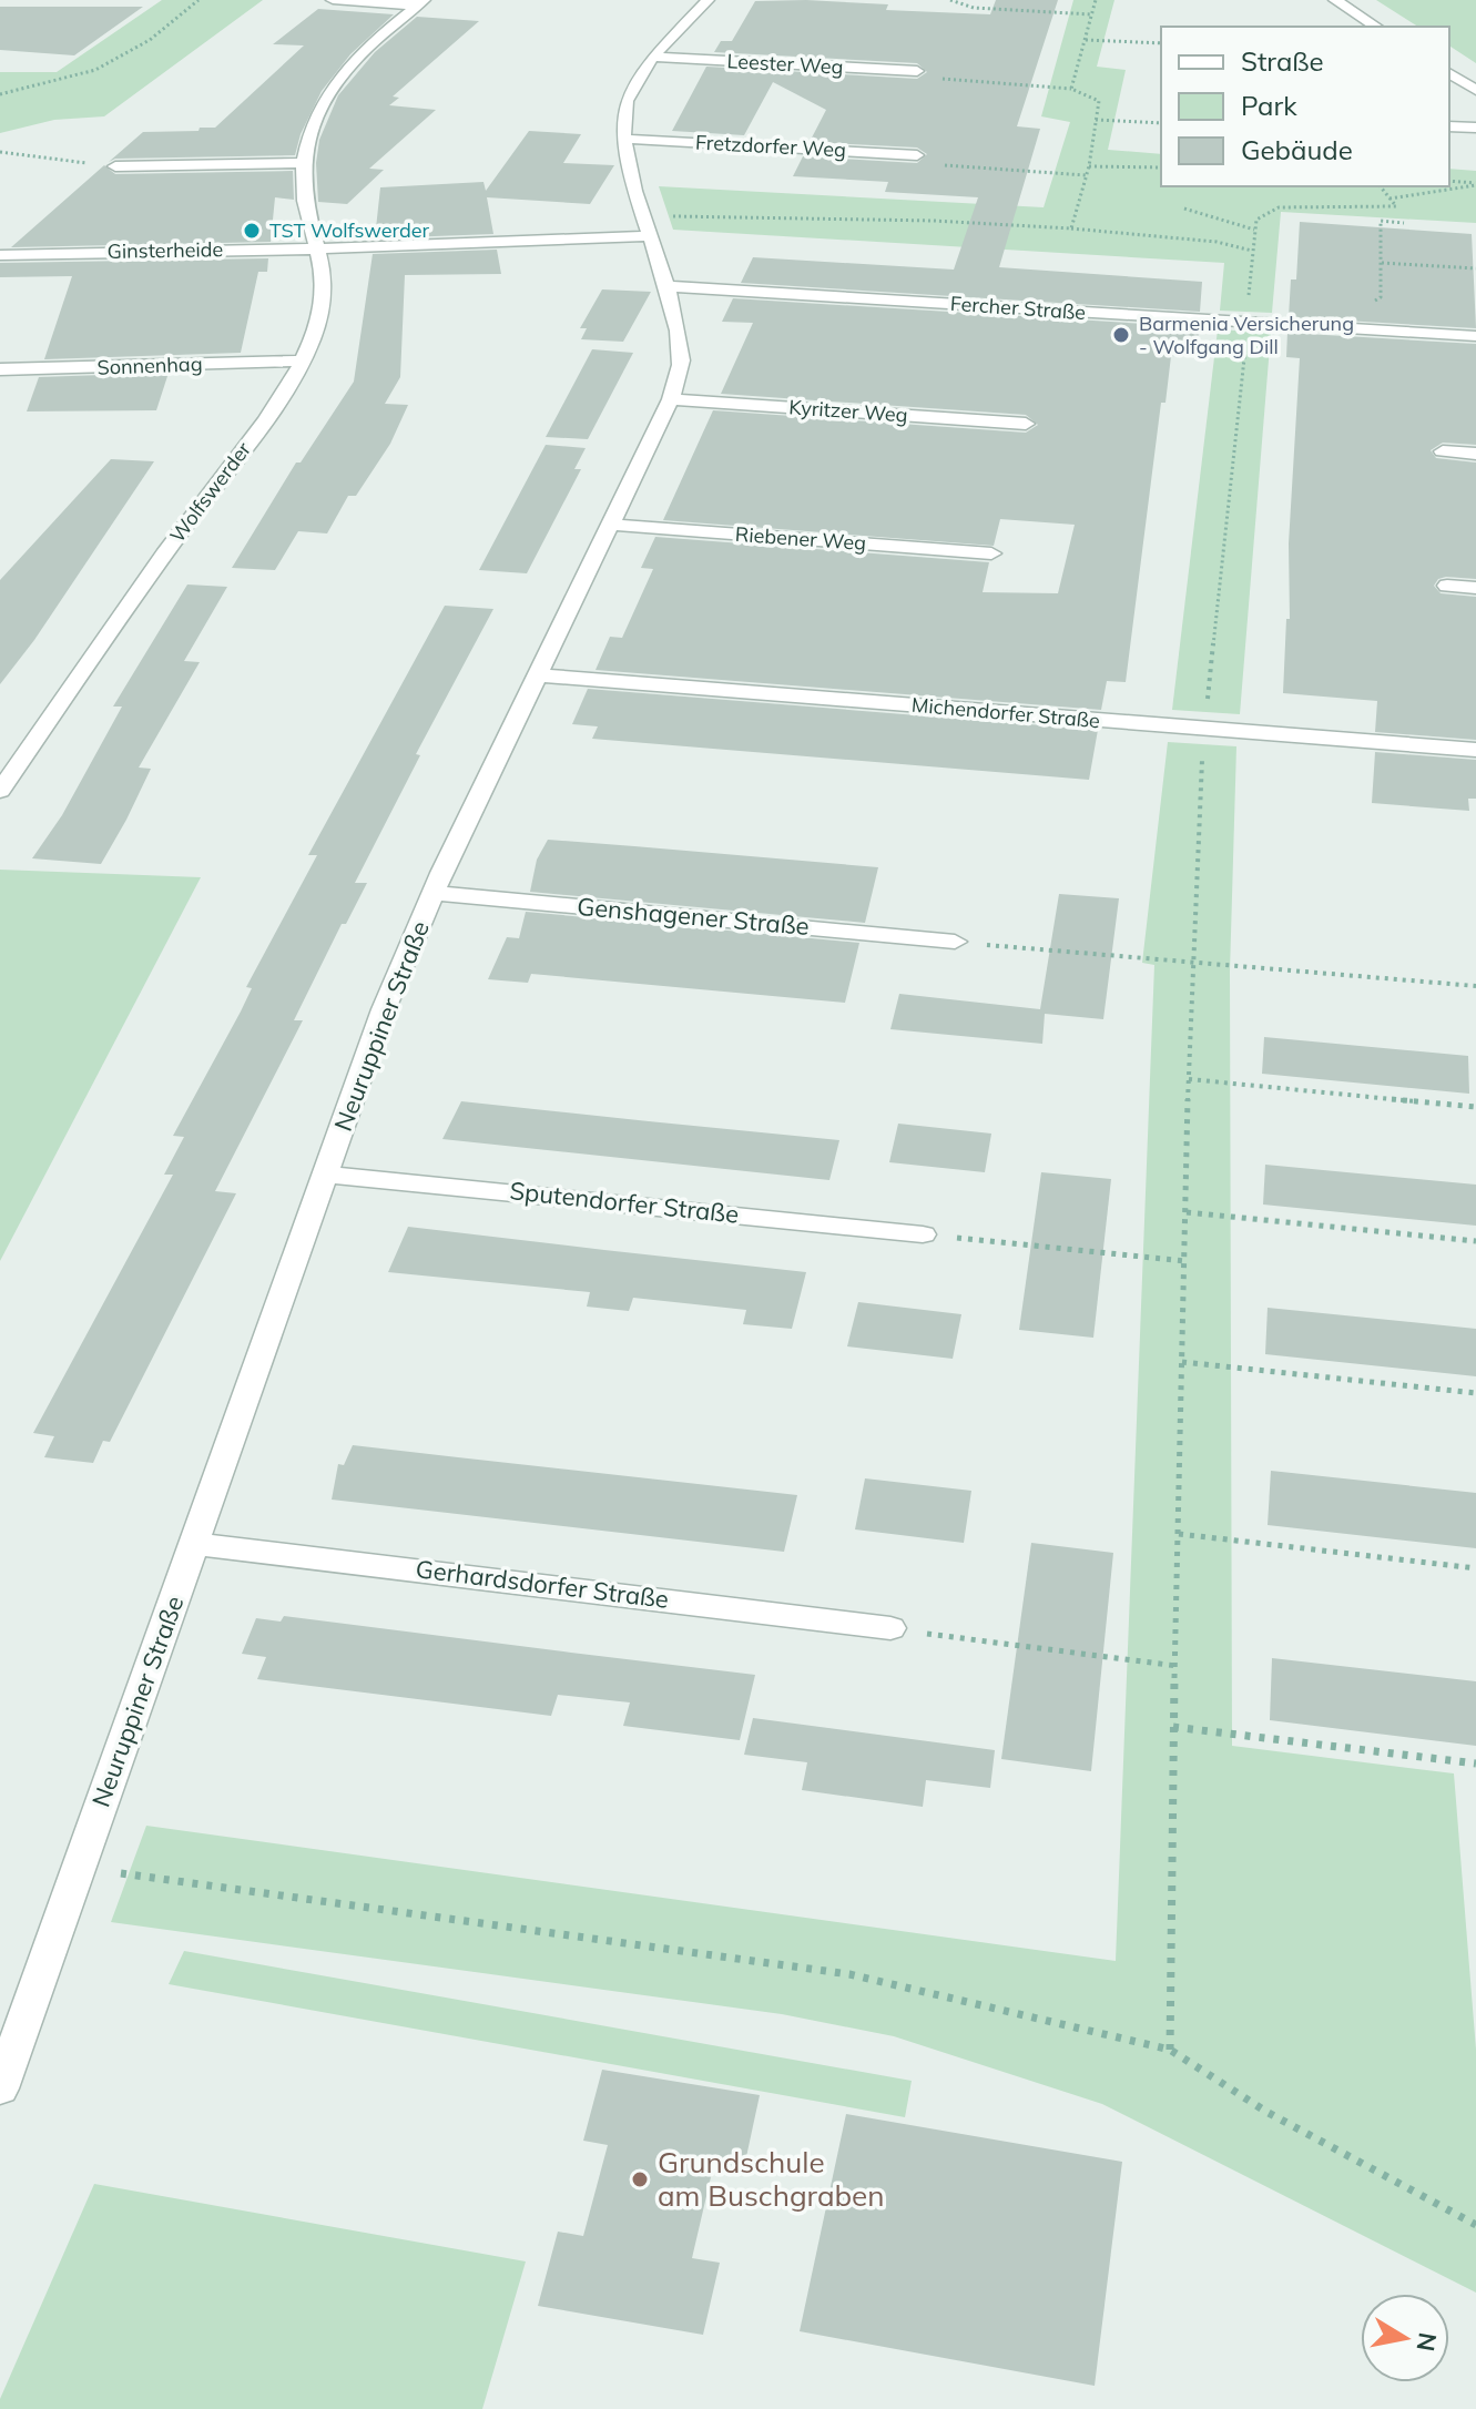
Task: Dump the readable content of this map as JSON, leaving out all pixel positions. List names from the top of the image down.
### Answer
{
  "streets": {
    "street": [
      "Leester Weg",
      "Fretzdorfer Weg",
      "Ginsterheide",
      "Fercher Straße",
      "Sonnenhag",
      "Kyritzer Weg",
      "Wolfswerder",
      "Riebener Weg",
      "Michendorfer Straße",
      "Genshagener Straße",
      "Neuruppiner Straße",
      "Sputendorfer Straße",
      "Gerhardsdorfer Straße"
    ]
  },
  "crossings": [
    ["Leester Weg", "Neuruppiner Straße"],
    ["Fretzdorfer Weg", "Neuruppiner Straße"],
    ["Ginsterheide", "Wolfswerder"],
    ["Ginsterheide", "Neuruppiner Straße"],
    ["Fercher Straße", "Neuruppiner Straße"],
    ["Sonnenhag", "Wolfswerder"],
    ["Kyritzer Weg", "Neuruppiner Straße"],
    ["Riebener Weg", "Neuruppiner Straße"],
    ["Michendorfer Straße", "Neuruppiner Straße"],
    ["Genshagener Straße", "Neuruppiner Straße"],
    ["Neuruppiner Straße", "Sputendorfer Straße"],
    ["Neuruppiner Straße", "Gerhardsdorfer Straße"]
  ],
  "places": ["TST Wolfswerder", "Barmenia Versicherung - Wolfgang Dill", "Grundschule am Buschgraben"],
  "legend": ["Straße", "Park", "Gebäude"],
  "north": "right"
}
